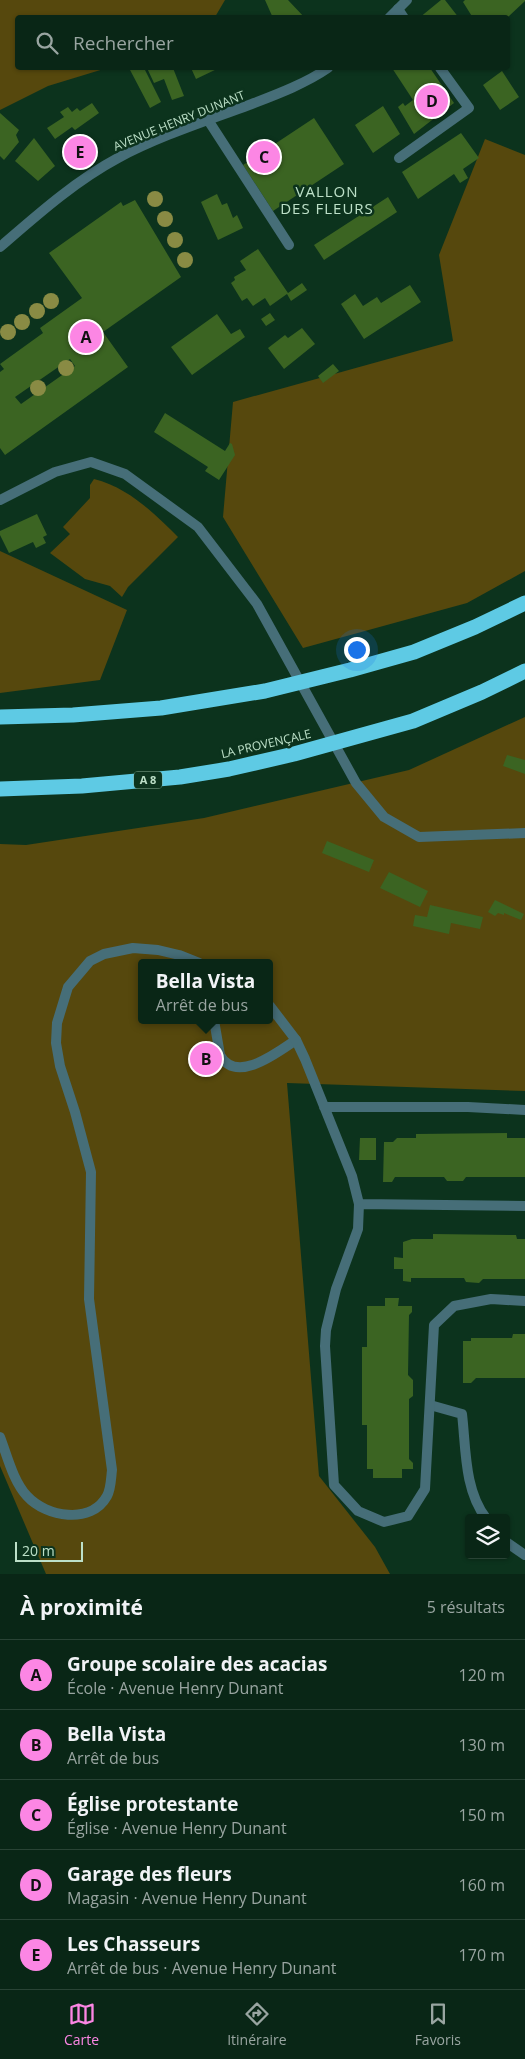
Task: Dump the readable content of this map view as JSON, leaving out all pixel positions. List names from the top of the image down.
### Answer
{
  "streets": {
    "highway": ["LA PROVENÇALE", "A 8"],
    "street": ["AVENUE HENRY DUNANT"]
  },
  "districts": ["VALLON DES FLEURS"],
  "scale_bar": "20 m",
  "page": {
    "search": "Rechercher",
    "pins": [
      "D",
      "E",
      "C",
      "A",
      "B"
    ],
    "popup": ["Bella Vista", "Arrêt de bus"],
    "scale": "20 m",
    "heading": ["À proximité", "5 résultats"],
    "list": [
      {
        "mark": "A",
        "name": "Groupe scolaire des acacias",
        "note": "École · Avenue Henry Dunant",
        "value": "120 m"
      },
      {
        "mark": "B",
        "name": "Bella Vista",
        "note": "Arrêt de bus",
        "value": "130 m"
      },
      {
        "mark": "C",
        "name": "Église protestante",
        "note": "Église · Avenue Henry Dunant",
        "value": "150 m"
      },
      {
        "mark": "D",
        "name": "Garage des fleurs",
        "note": "Magasin · Avenue Henry Dunant",
        "value": "160 m"
      },
      {
        "mark": "E",
        "name": "Les Chasseurs",
        "note": "Arrêt de bus · Avenue Henry Dunant",
        "value": "170 m"
      }
    ],
    "nav": ["Carte", "Itinéraire", "Favoris"]
  }
}
